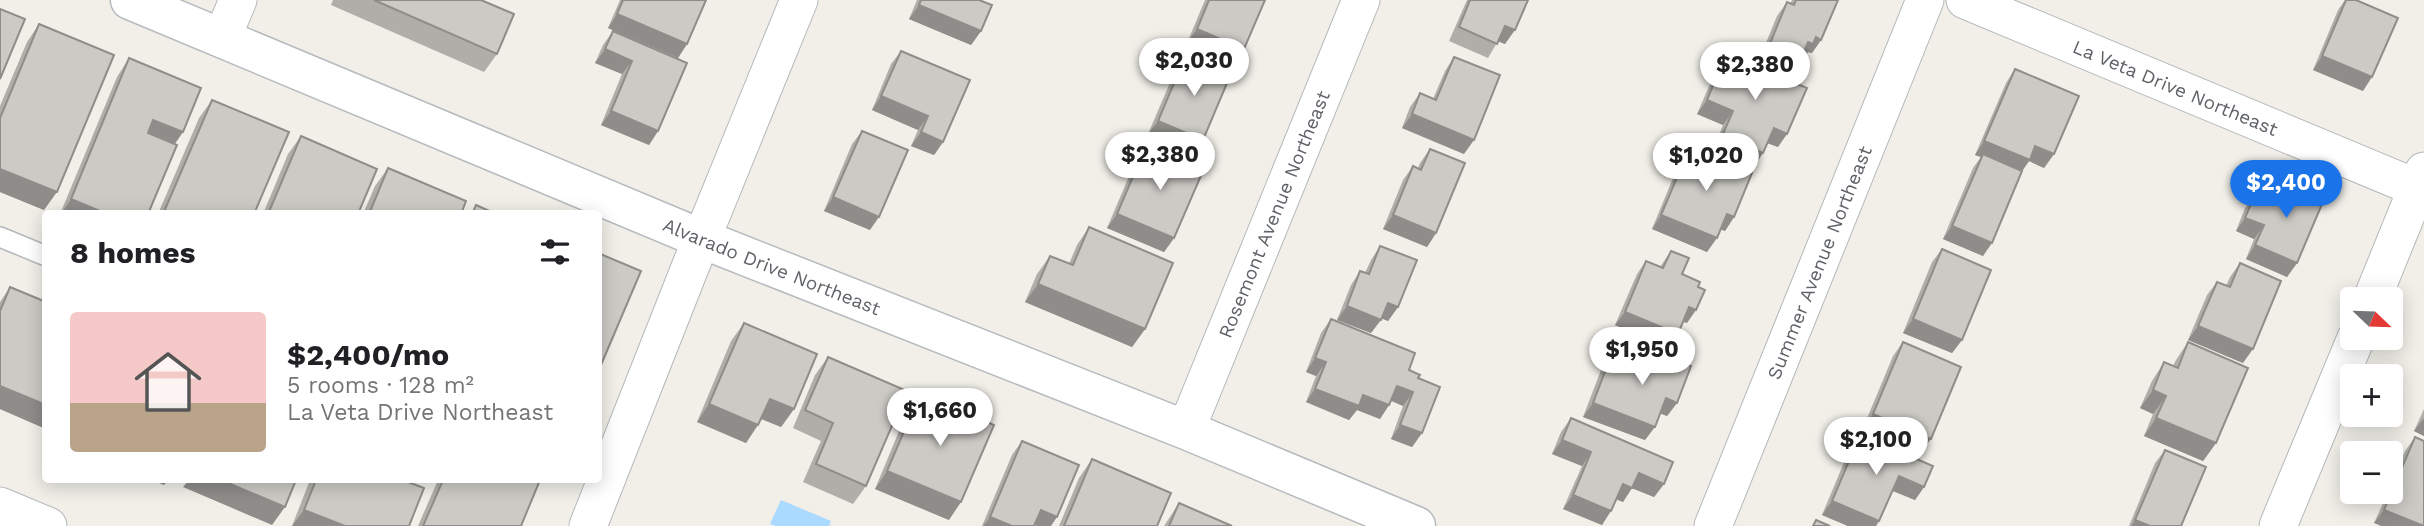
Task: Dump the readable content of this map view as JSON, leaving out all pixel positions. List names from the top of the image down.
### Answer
{
  "streets": {
    "street": [
      "La Veta Drive Northeast",
      "Rosemont Avenue Northeast",
      "Summer Avenue Northeast",
      "Alvarado Drive Northeast"
    ]
  },
  "crossings": [
    ["Rosemont Avenue Northeast", "Alvarado Drive Northeast"]
  ],
  "north": "bottom right",
  "page": {
    "price": [
      "$2,030",
      "$2,380",
      "$2,380",
      "$1,020",
      "$2,400",
      "$1,950",
      "$1,660",
      "$2,100"
    ],
    "heading": "8 homes",
    "map_buttons": ["+", "−"],
    "list": [
      {
        "name": "$2,400/mo",
        "note": "5 rooms · 128 m² · La Veta Drive Northeast"
      }
    ]
  }
}
